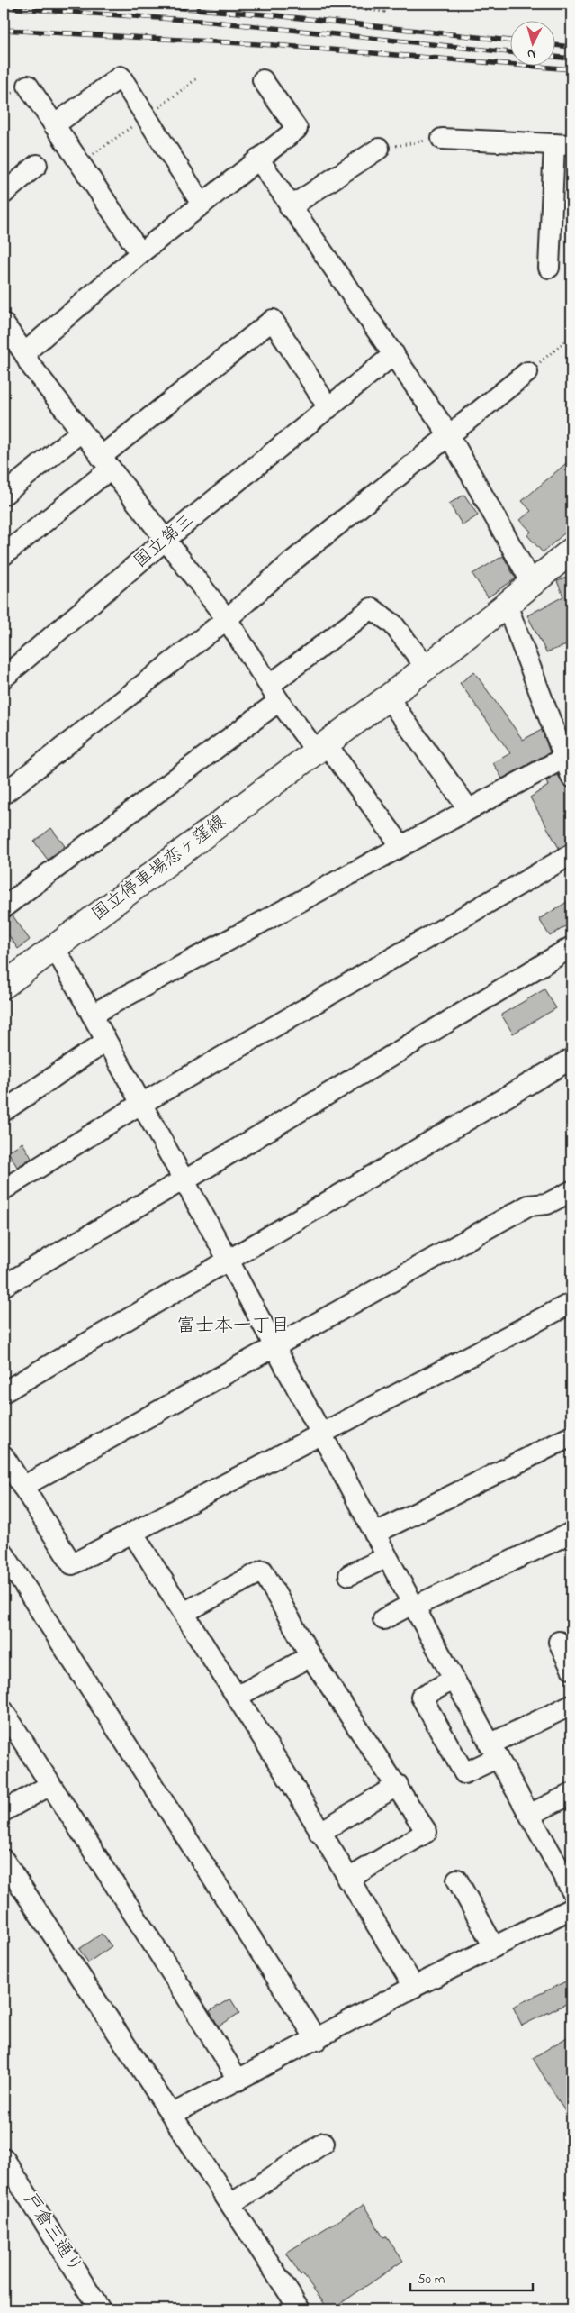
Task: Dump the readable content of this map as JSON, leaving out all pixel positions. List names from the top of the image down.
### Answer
{
  "streets": {
    "main road": ["国立停車場恋ヶ窪線"],
    "street": ["国立第三", "戸倉三通り"]
  },
  "districts": ["富士本一丁目"],
  "scale_bar": "50 m",
  "north": "bottom"
}
